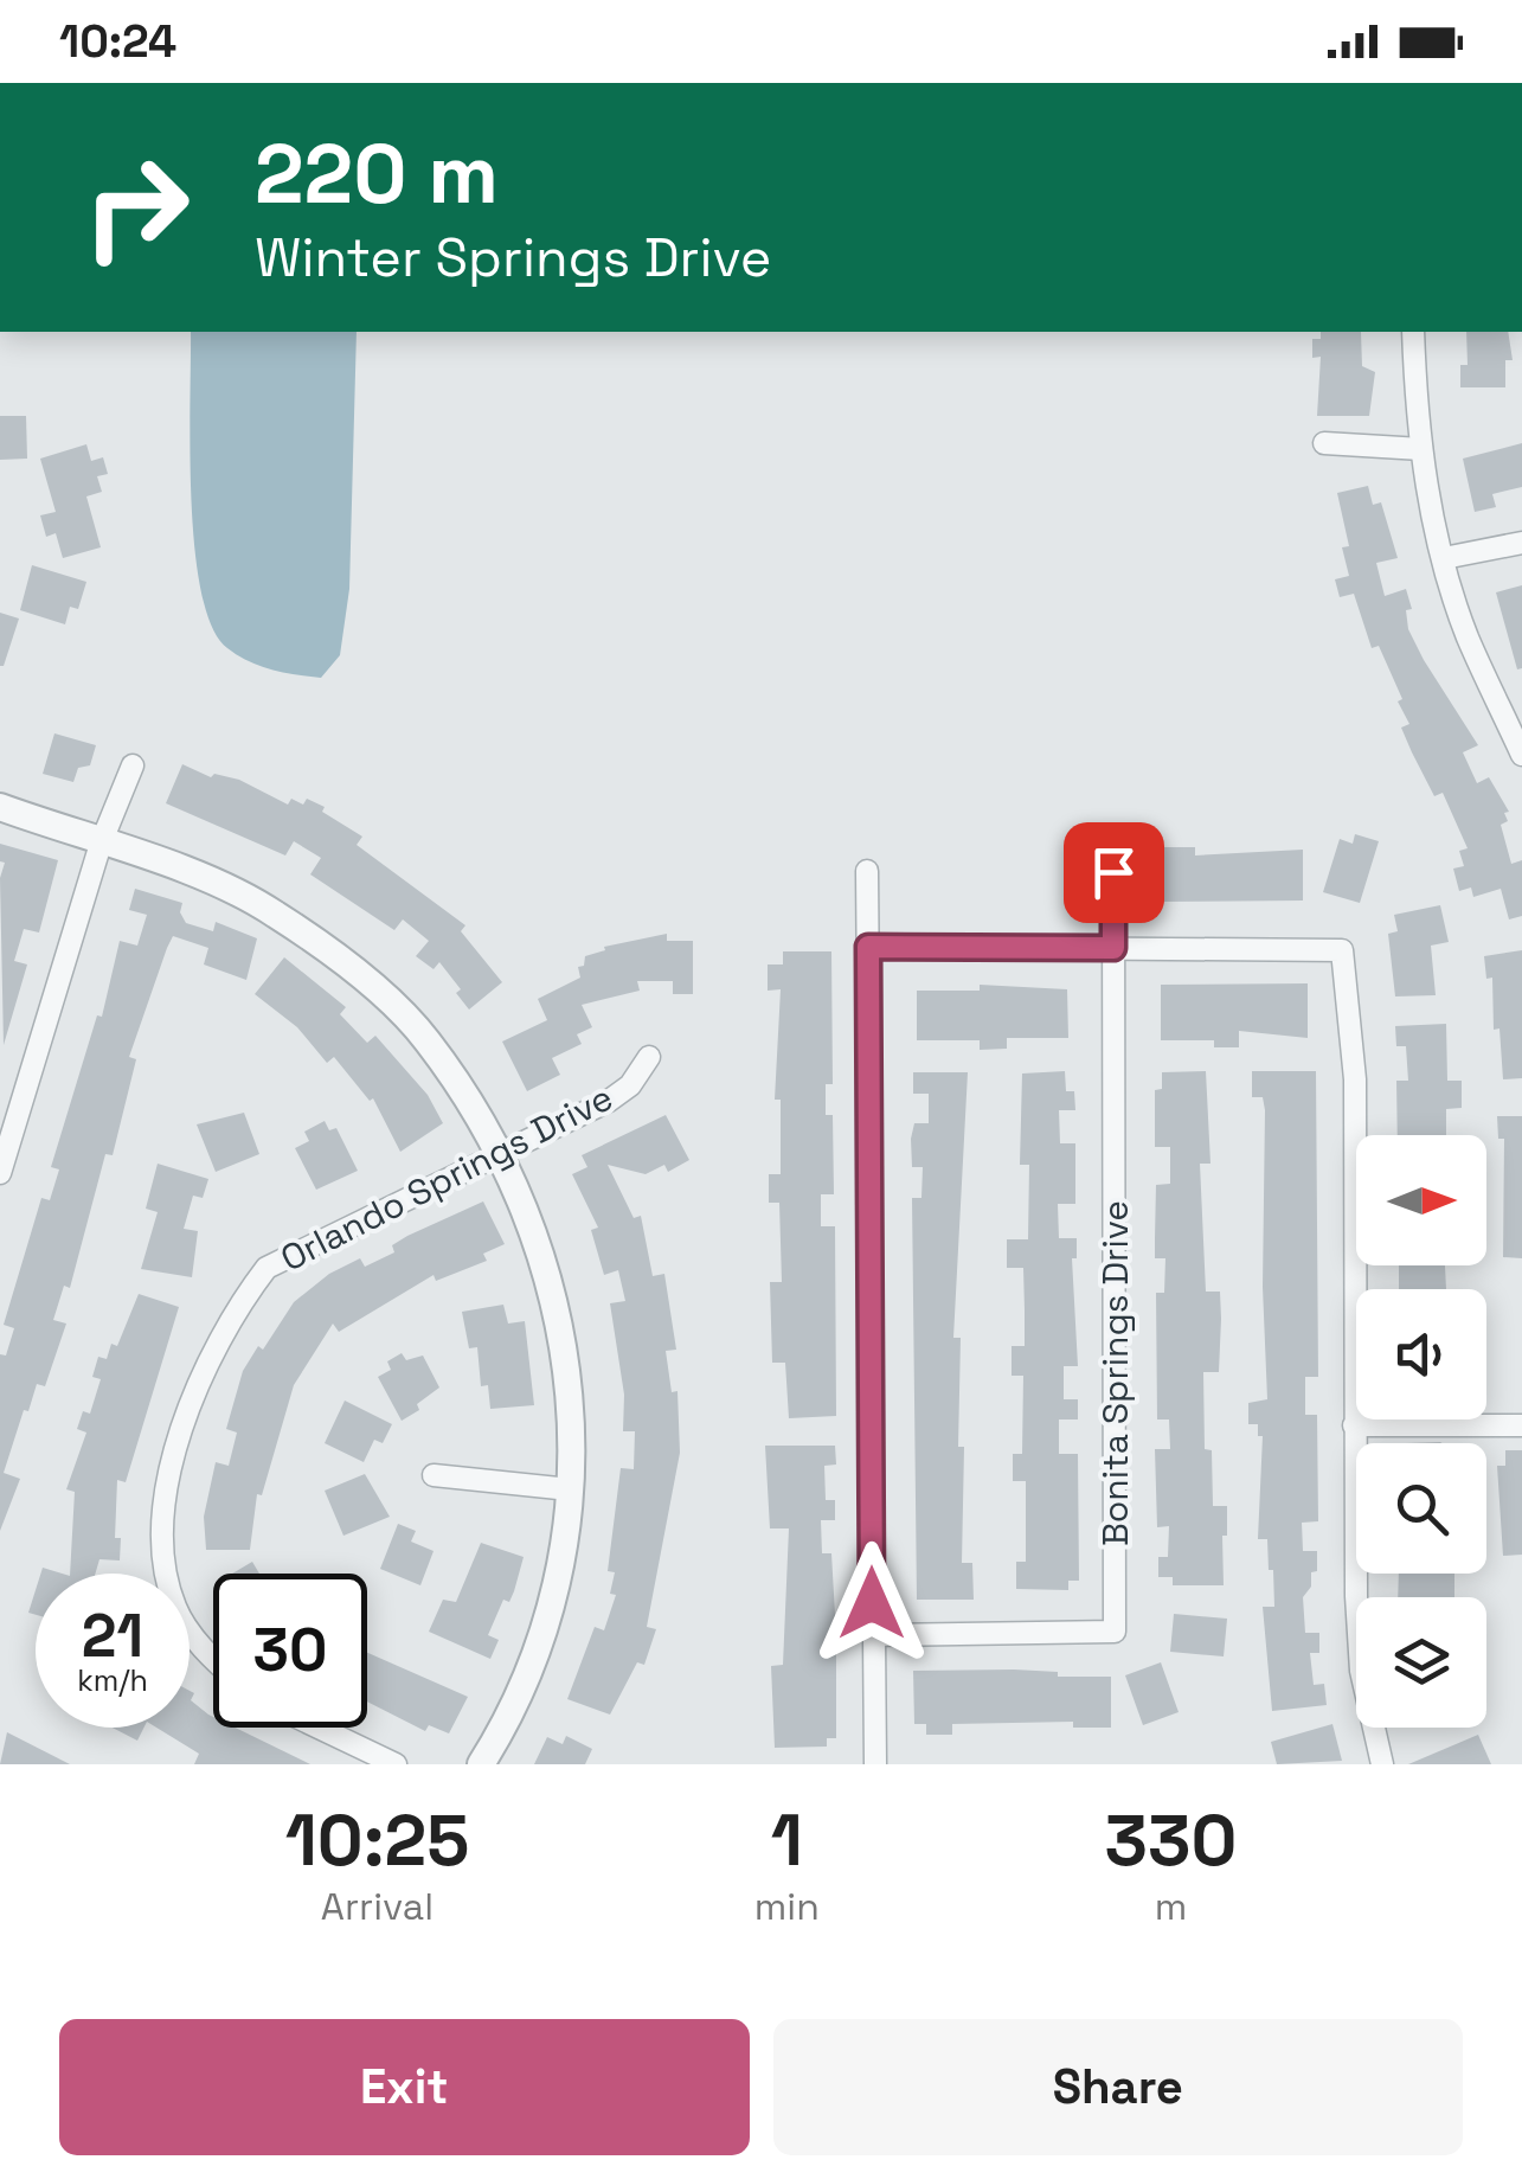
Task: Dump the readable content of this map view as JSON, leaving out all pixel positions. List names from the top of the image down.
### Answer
{
  "streets": {
    "street": ["Orlando Springs Drive", "Bonita Springs Drive"]
  },
  "north": "right",
  "page": {
    "status": "10:24",
    "turn": ["220 m", "Winter Springs Drive"],
    "speed": "21 km/h",
    "limit": "30",
    "eta": [
      "10:25",
      "Arrival",
      "1",
      "min",
      "330",
      "m"
    ],
    "buttons": ["Exit", "Share"]
  }
}
